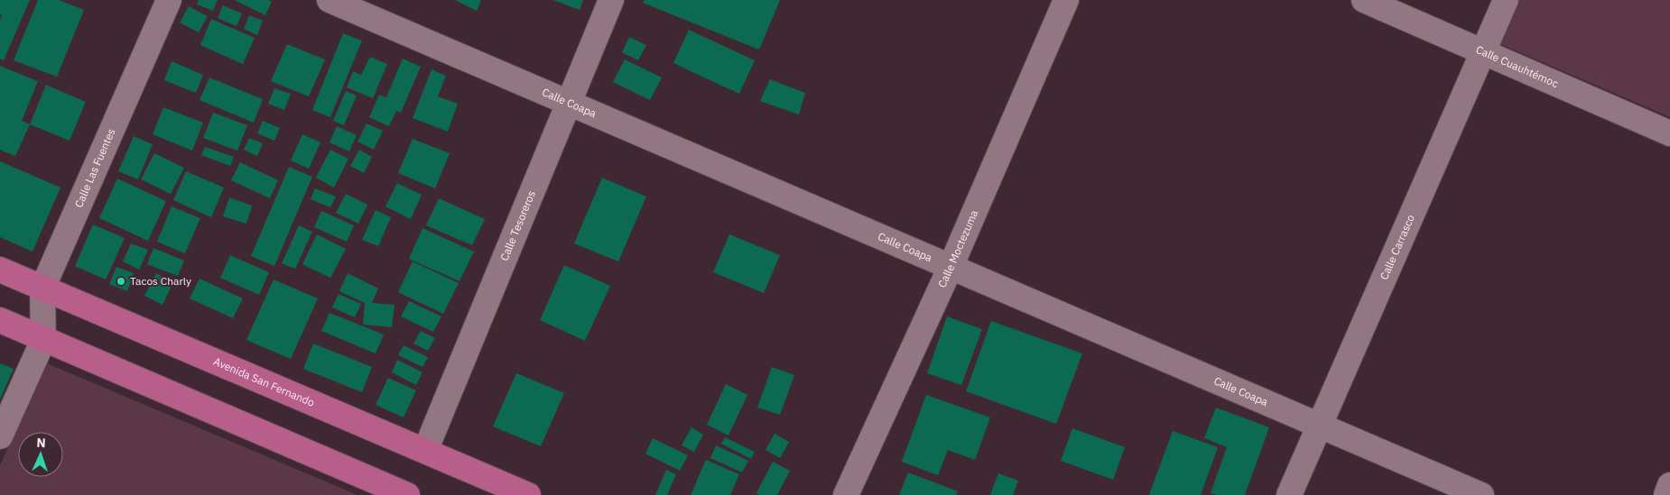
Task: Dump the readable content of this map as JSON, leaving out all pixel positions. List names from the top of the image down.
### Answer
{
  "streets": {
    "main road": ["Avenida San Fernando"],
    "street": [
      "Calle Cuauhtémoc",
      "Calle Coapa",
      "Calle Las Fuentes",
      "Calle Tesoreros",
      "Calle Carrasco",
      "Calle Moctezuma"
    ]
  },
  "crossings": [
    ["Calle Cuauhtémoc", "Calle Carrasco"],
    ["Calle Coapa", "Calle Tesoreros"],
    ["Calle Coapa", "Calle Carrasco"],
    ["Calle Coapa", "Calle Moctezuma"],
    ["Calle Las Fuentes", "Avenida San Fernando"],
    ["Calle Tesoreros", "Avenida San Fernando"]
  ],
  "places": ["Tacos Charly"],
  "north": "top"
}
